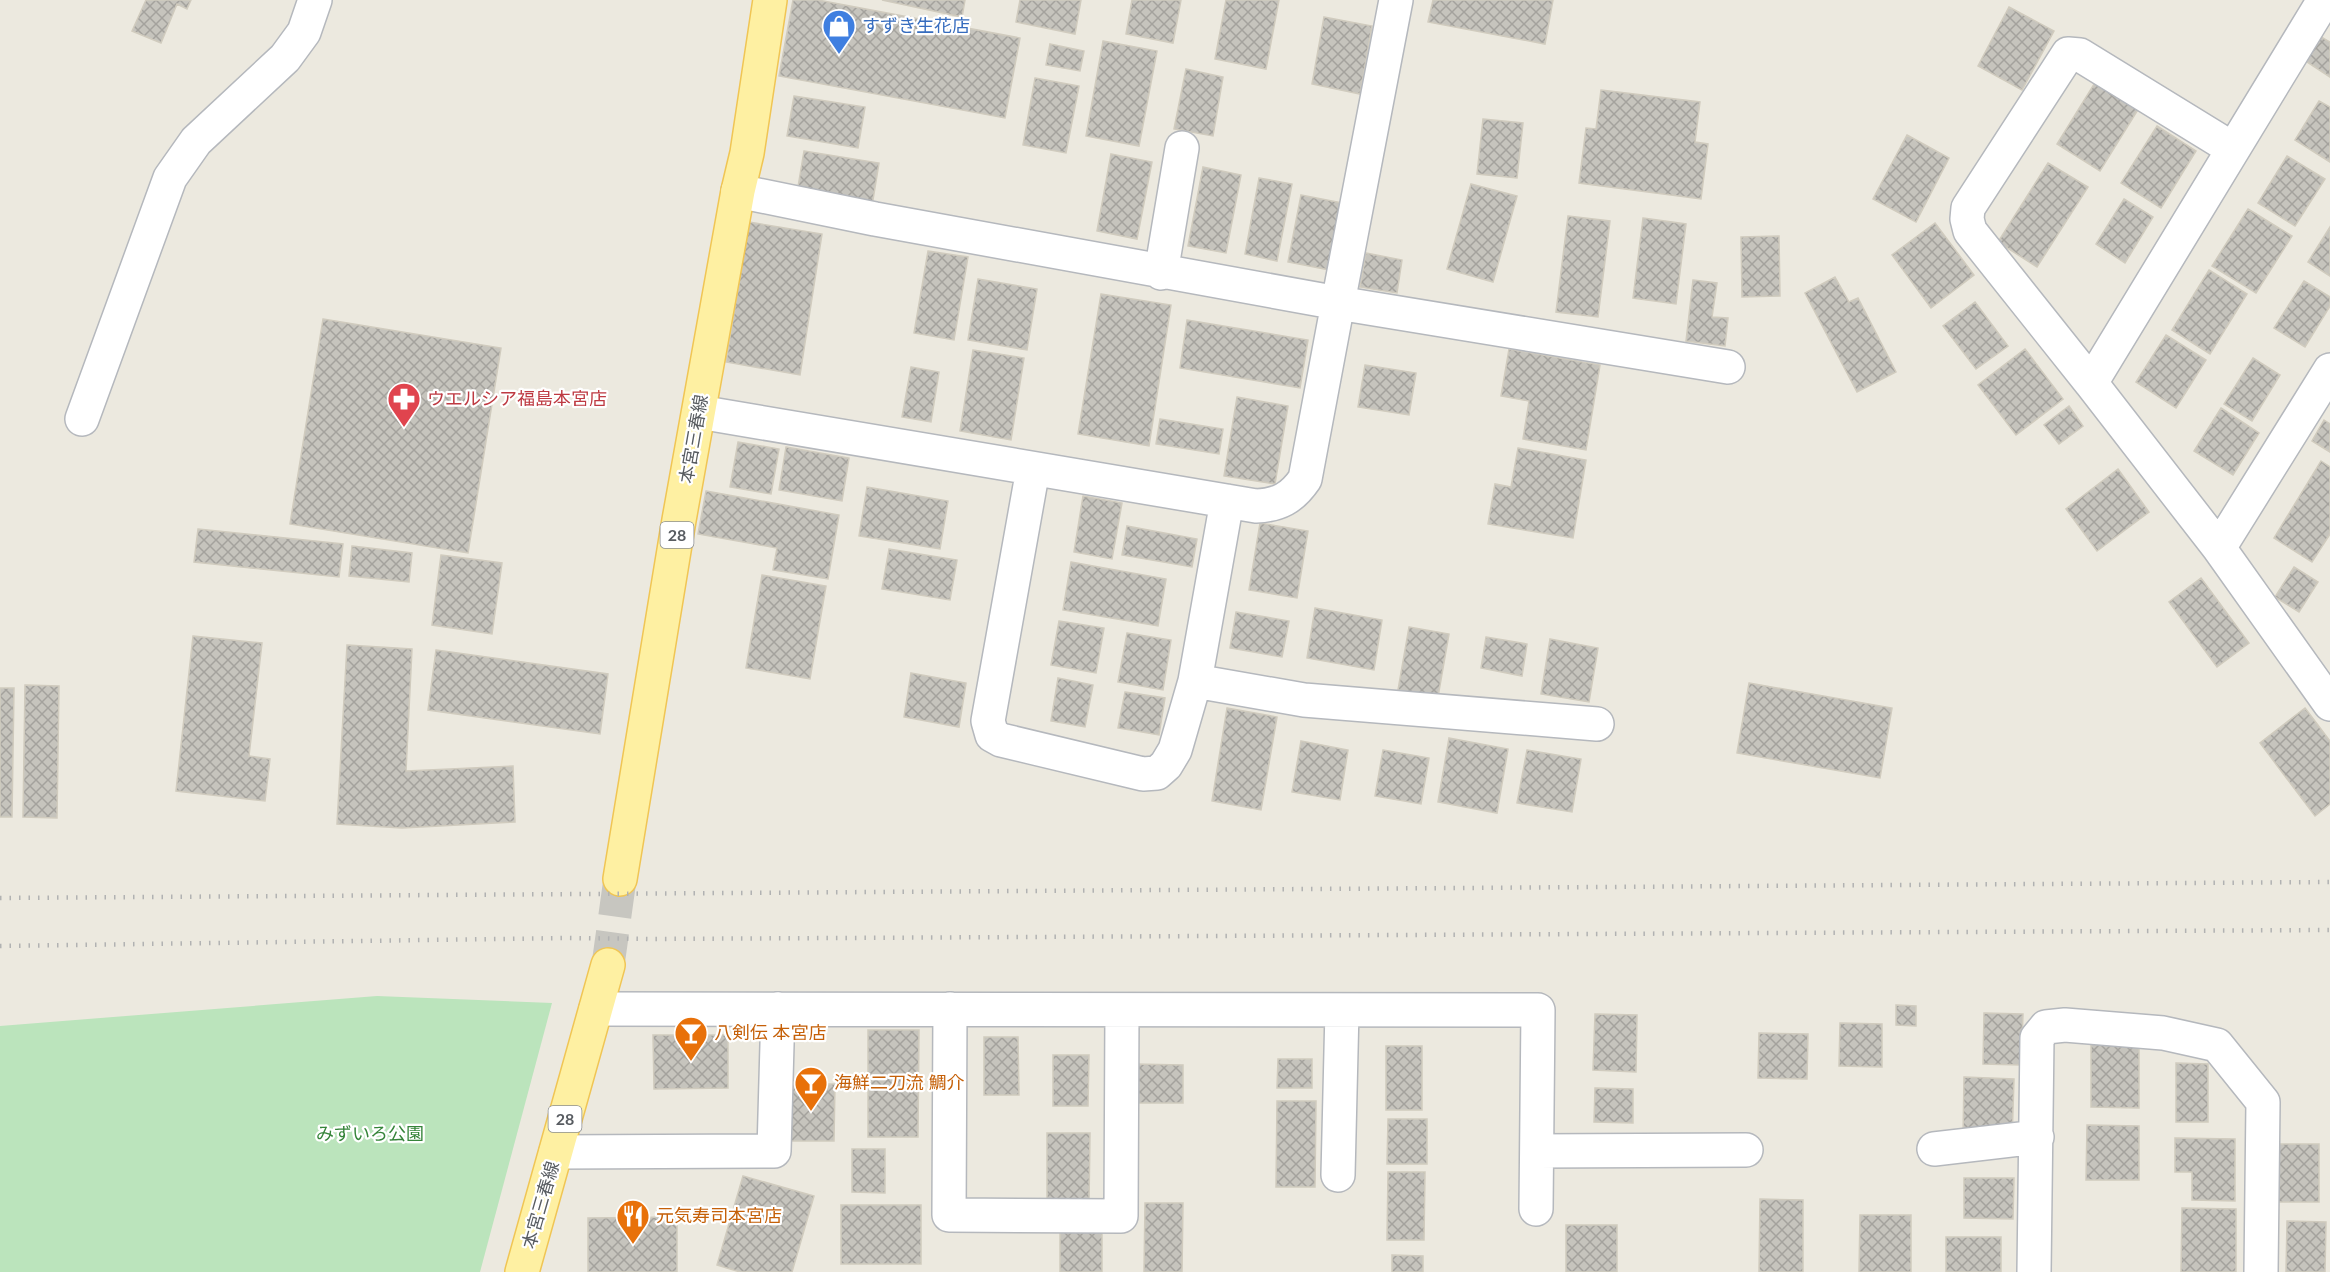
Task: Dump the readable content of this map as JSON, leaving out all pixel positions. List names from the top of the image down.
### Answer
{
  "streets": {
    "main road": ["本宮三春線", "28"]
  },
  "parks": ["みずいろ公園"],
  "places": {
    "shop": ["すずき生花店"],
    "pharmacy": ["ウエルシア福島本宮店"],
    "bar": ["八剣伝 本宮店", "海鮮二刀流 鯛介"],
    "restaurant": ["元気寿司本宮店"]
  }
}
